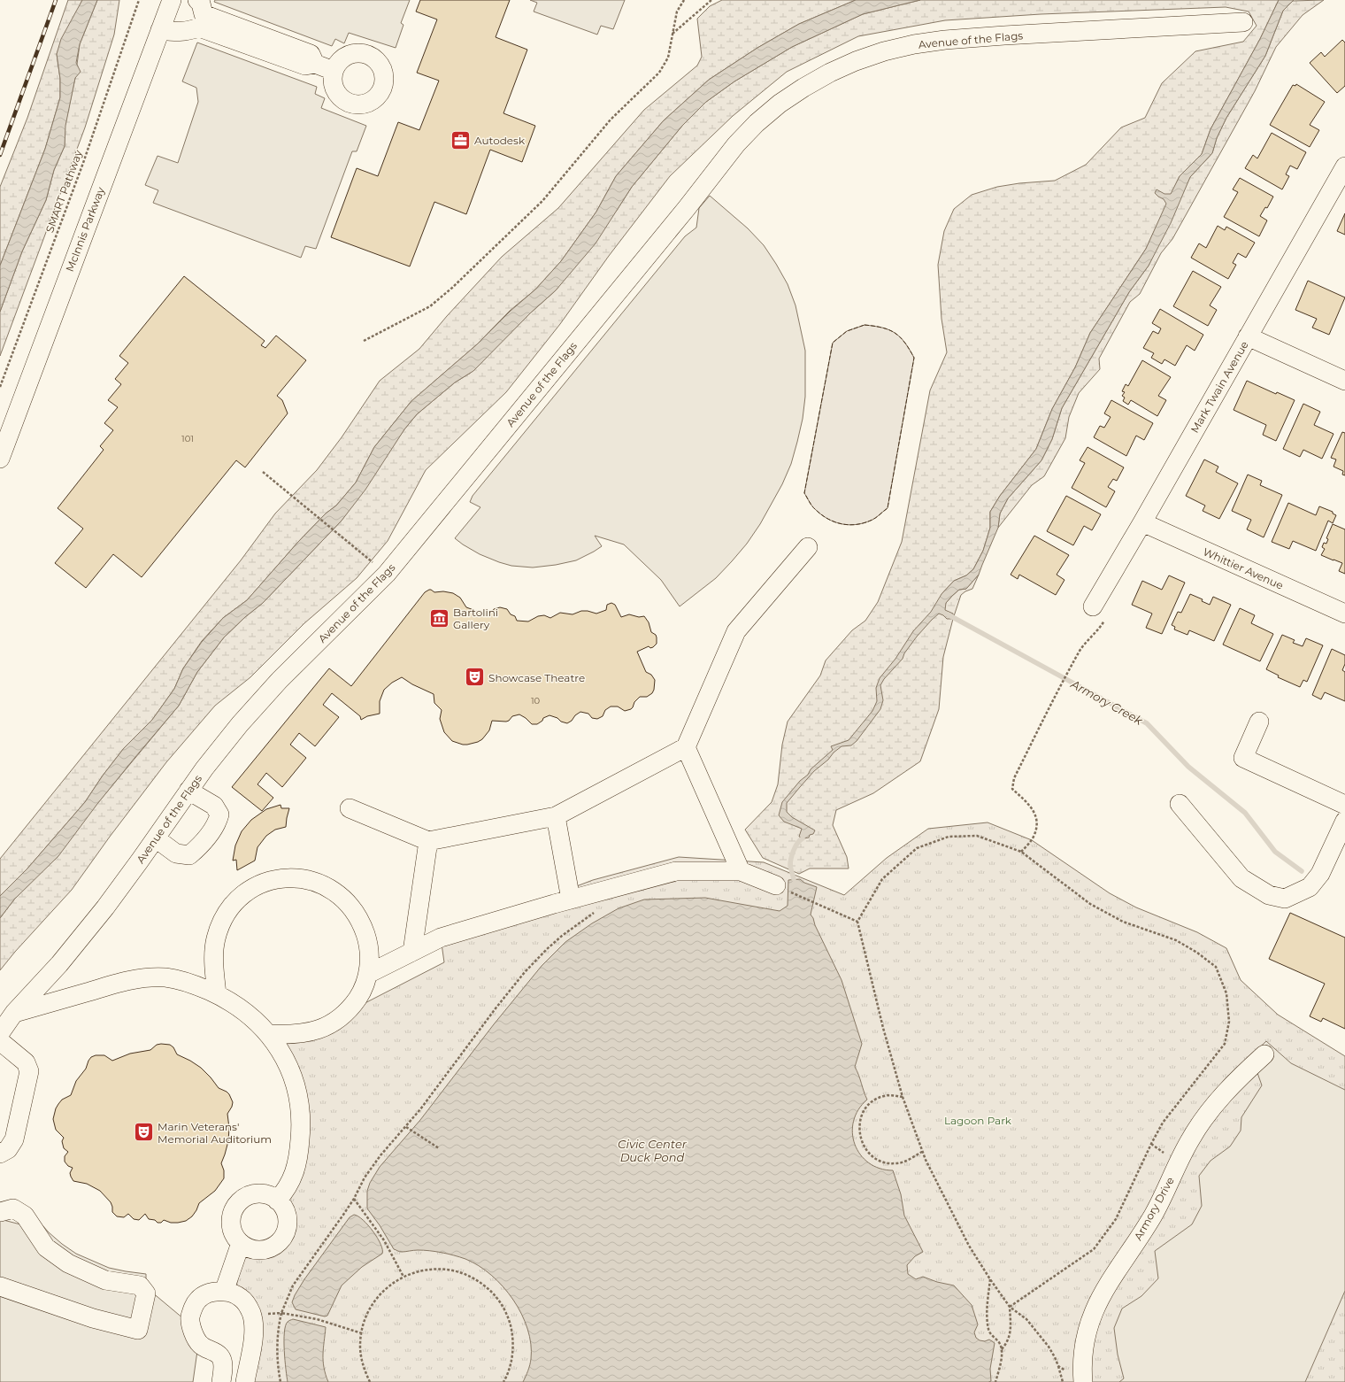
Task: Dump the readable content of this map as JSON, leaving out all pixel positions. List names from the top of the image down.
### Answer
{
  "streets": {
    "street": [
      "Avenue of the Flags",
      "McInnis Parkway",
      "Mark Twain Avenue",
      "Whittier Avenue",
      "Armory Drive"
    ],
    "path": ["SMART Pathway"]
  },
  "crossings": [
    ["Mark Twain Avenue", "Whittier Avenue"]
  ],
  "water": ["Armory Creek", "Civic Center Duck Pond"],
  "parks": ["Lagoon Park"],
  "places": {
    "office": ["Autodesk"],
    "museum": ["Bartolini Gallery"],
    "theatre": ["Showcase Theatre", "Marin Veterans' Memorial Auditorium"]
  },
  "house_numbers": ["101", "10"]
}
